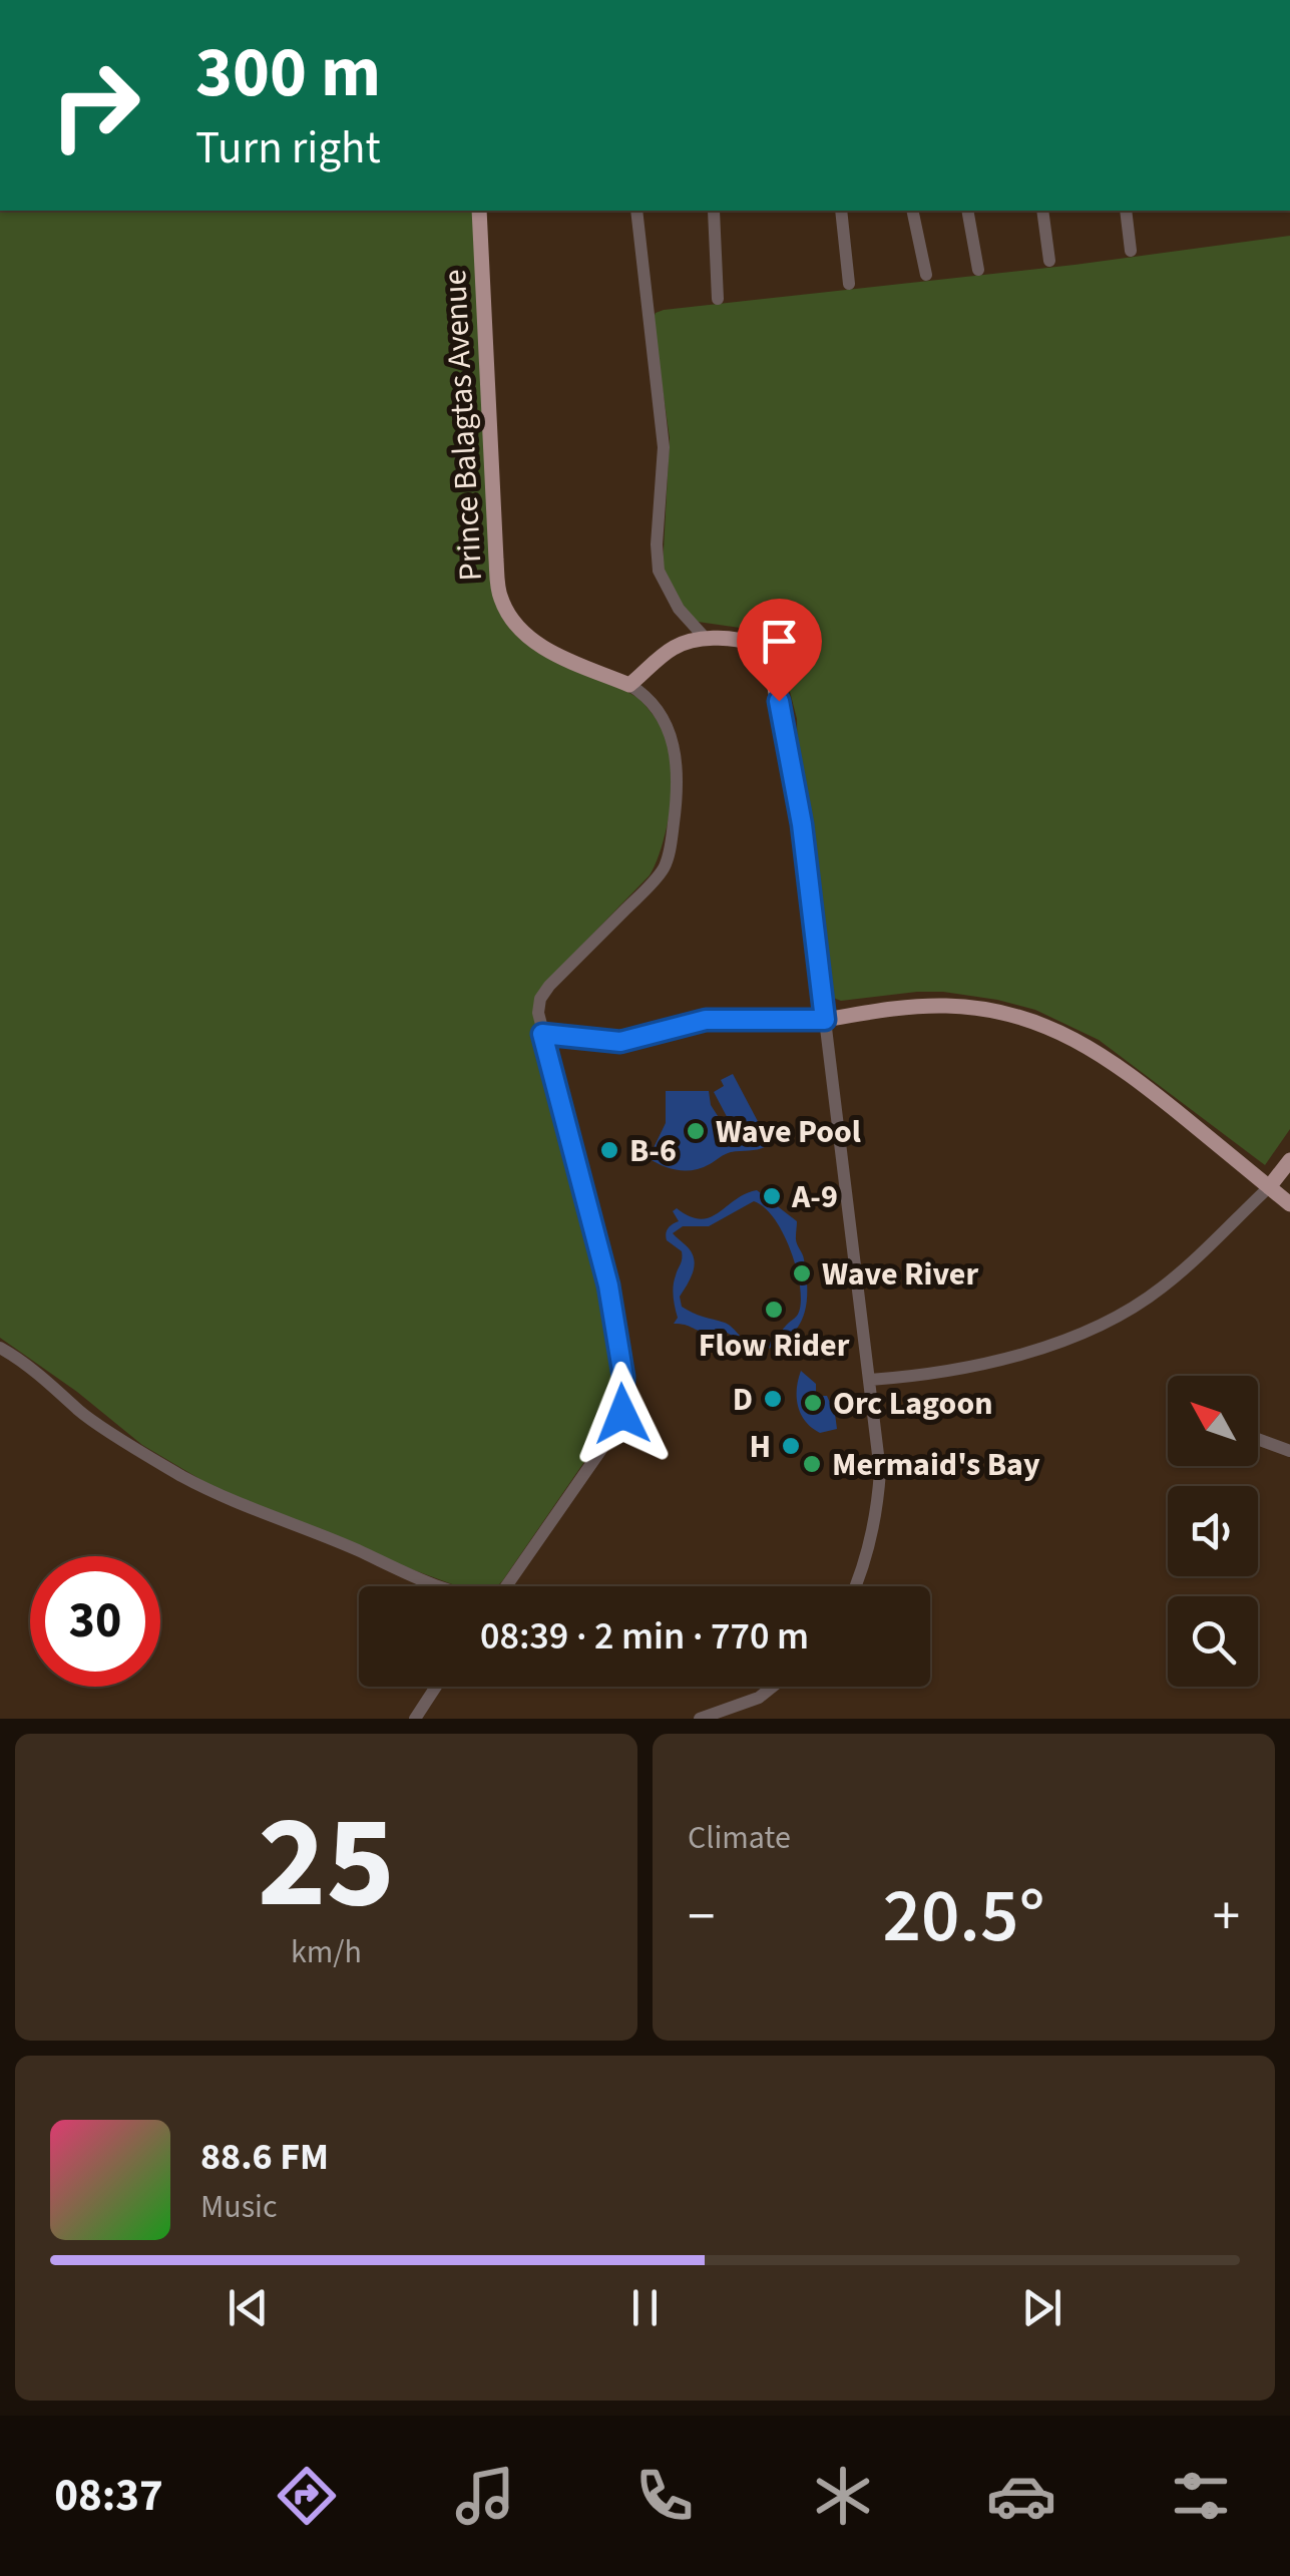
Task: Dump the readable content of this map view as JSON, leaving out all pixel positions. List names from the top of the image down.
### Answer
{
  "streets": {
    "main road": ["Prince Balagtas Avenue"]
  },
  "places": [
    "Wave Pool",
    "B-6",
    "A-9",
    "Wave River",
    "Flow Rider",
    "D",
    "Orc Lagoon",
    "H",
    "Mermaid's Bay"
  ],
  "north": "top left",
  "page": {
    "turn": ["300 m", "Turn right"],
    "limit": "30",
    "trip": "08:39 · 2 min · 770 m",
    "tile": [
      ["25", "km/h"],
      "Climate"
    ],
    "heat": ["−", "20.5°", "+"],
    "song": ["88.6 FM", "Music"],
    "tabs": "08:37"
  }
}
